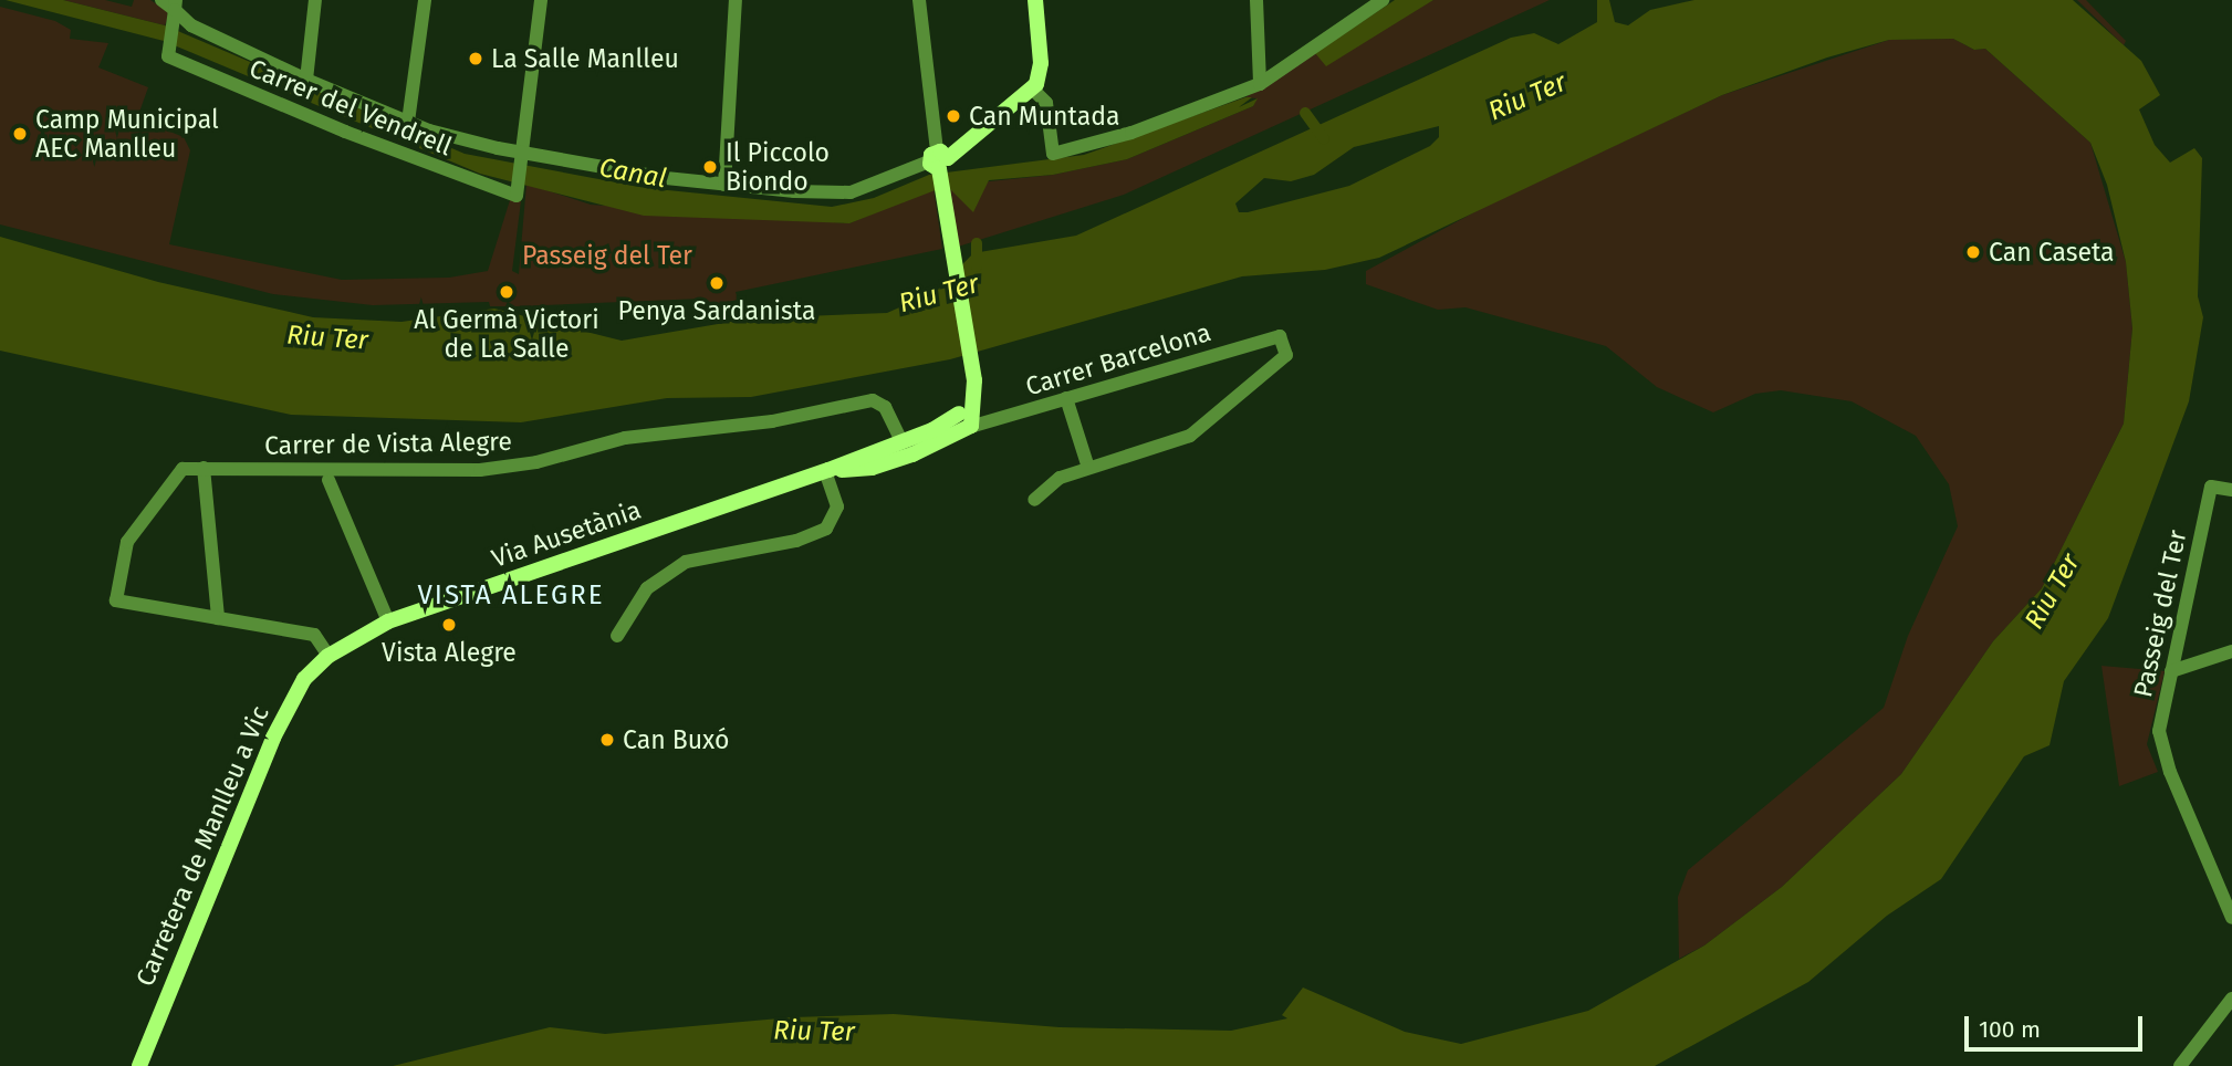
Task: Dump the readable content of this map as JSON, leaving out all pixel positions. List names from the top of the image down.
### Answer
{
  "streets": {
    "street": [
      "Carrer del Vendrell",
      "Carrer Barcelona",
      "Carrer de Vista Alegre",
      "Via Ausetània",
      "Passeig del Ter",
      "Carretera de Manlleu a Vic"
    ]
  },
  "crossings": [
    ["Carrer Barcelona", "Via Ausetània"],
    ["Carrer de Vista Alegre", "Via Ausetània"],
    ["Via Ausetània", "Carretera de Manlleu a Vic"]
  ],
  "districts": ["VISTA ALEGRE"],
  "water": ["Riu Ter", "Canal"],
  "parks": ["Passeig del Ter"],
  "places": [
    "La Salle Manlleu",
    "Can Muntada",
    "Camp Municipal AEC Manlleu",
    "Il Piccolo Biondo",
    "Can Caseta",
    "Penya Sardanista",
    "Al Germà Victori de La Salle",
    "Vista Alegre",
    "Can Buxó"
  ],
  "scale_bar": "100 m"
}
